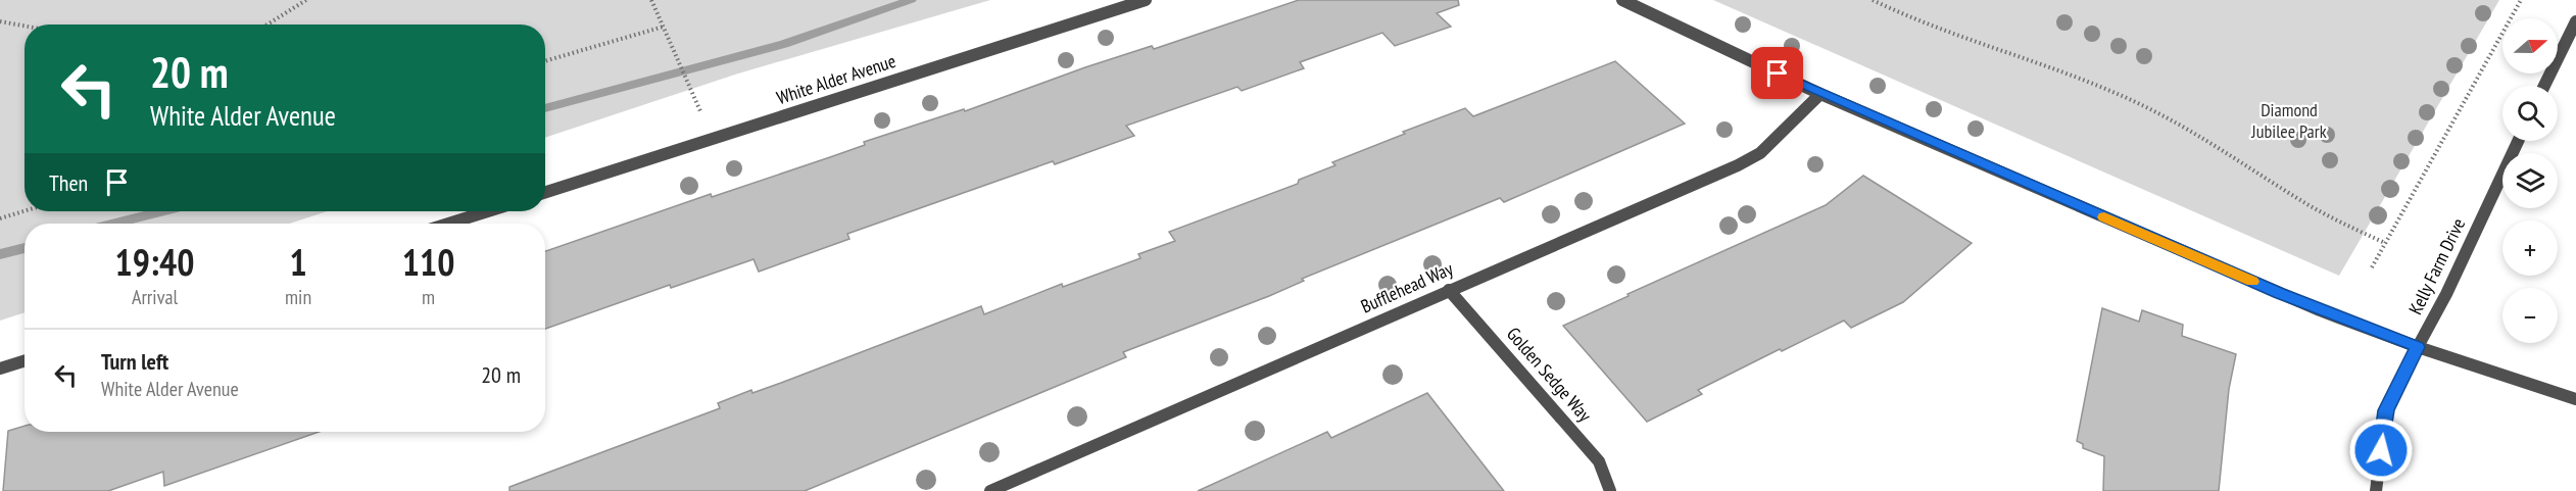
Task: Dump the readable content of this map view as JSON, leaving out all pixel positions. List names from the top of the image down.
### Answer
{
  "streets": {
    "street": [
      "White Alder Avenue",
      "Kelly Farm Drive",
      "Bufflehead Way",
      "Golden Sedge Way"
    ]
  },
  "crossings": [
    ["Bufflehead Way", "Golden Sedge Way"]
  ],
  "parks": ["Diamond Jubilee Park"],
  "north": "right",
  "page": {
    "map_buttons": ["+", "−"],
    "turn": ["20 m", "White Alder Avenue"],
    "then": "Then",
    "eta": [
      "19:40",
      "Arrival",
      "1",
      "min",
      "110",
      "m"
    ],
    "list": [
      {
        "name": "Turn left",
        "note": "White Alder Avenue",
        "value": "20 m"
      }
    ]
  }
}
